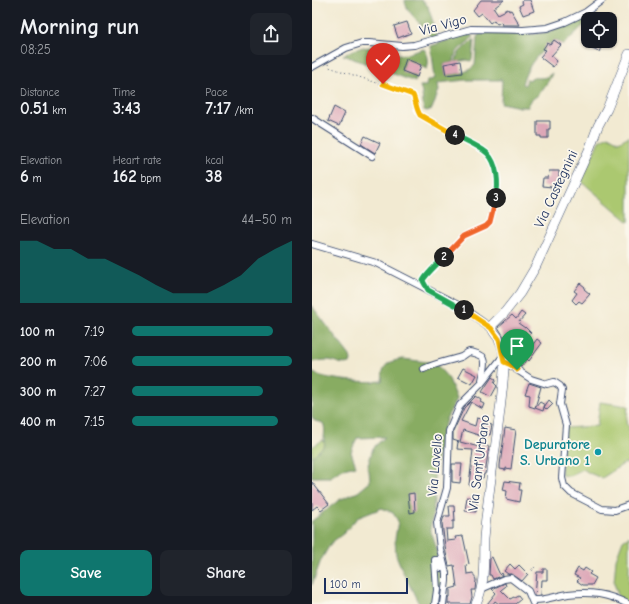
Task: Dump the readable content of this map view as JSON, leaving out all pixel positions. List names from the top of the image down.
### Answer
{
  "streets": {
    "street": [
      "Via Vigo",
      "Via Castegnini",
      "Via Sant'Urbano",
      "Via Lavello"
    ]
  },
  "crossings": [
    ["Via Castegnini", "Via Sant'Urbano"],
    ["Via Sant'Urbano", "Via Lavello"]
  ],
  "places": ["Depuratore S. Urbano 1"],
  "scale_bar": "100 m",
  "page": {
    "heading": ["Morning run", "08:25"],
    "stats": [
      ["Distance", "0.51 km"],
      ["Time", "3:43"],
      ["Pace", "7:17 /km"],
      ["Elevation", "6 m"],
      ["Heart rate", "162 bpm"],
      ["kcal", "38"]
    ],
    "pins": [
      "4",
      "3",
      "2",
      "1"
    ],
    "chart": ["Elevation", "44–50 m"],
    "list": [
      {
        "name": "100 m",
        "note": "7:19"
      },
      {
        "name": "200 m",
        "note": "7:06"
      },
      {
        "name": "300 m",
        "note": "7:27"
      },
      {
        "name": "400 m",
        "note": "7:15"
      }
    ],
    "buttons": ["Save", "Share"],
    "scale": "100 m"
  }
}
